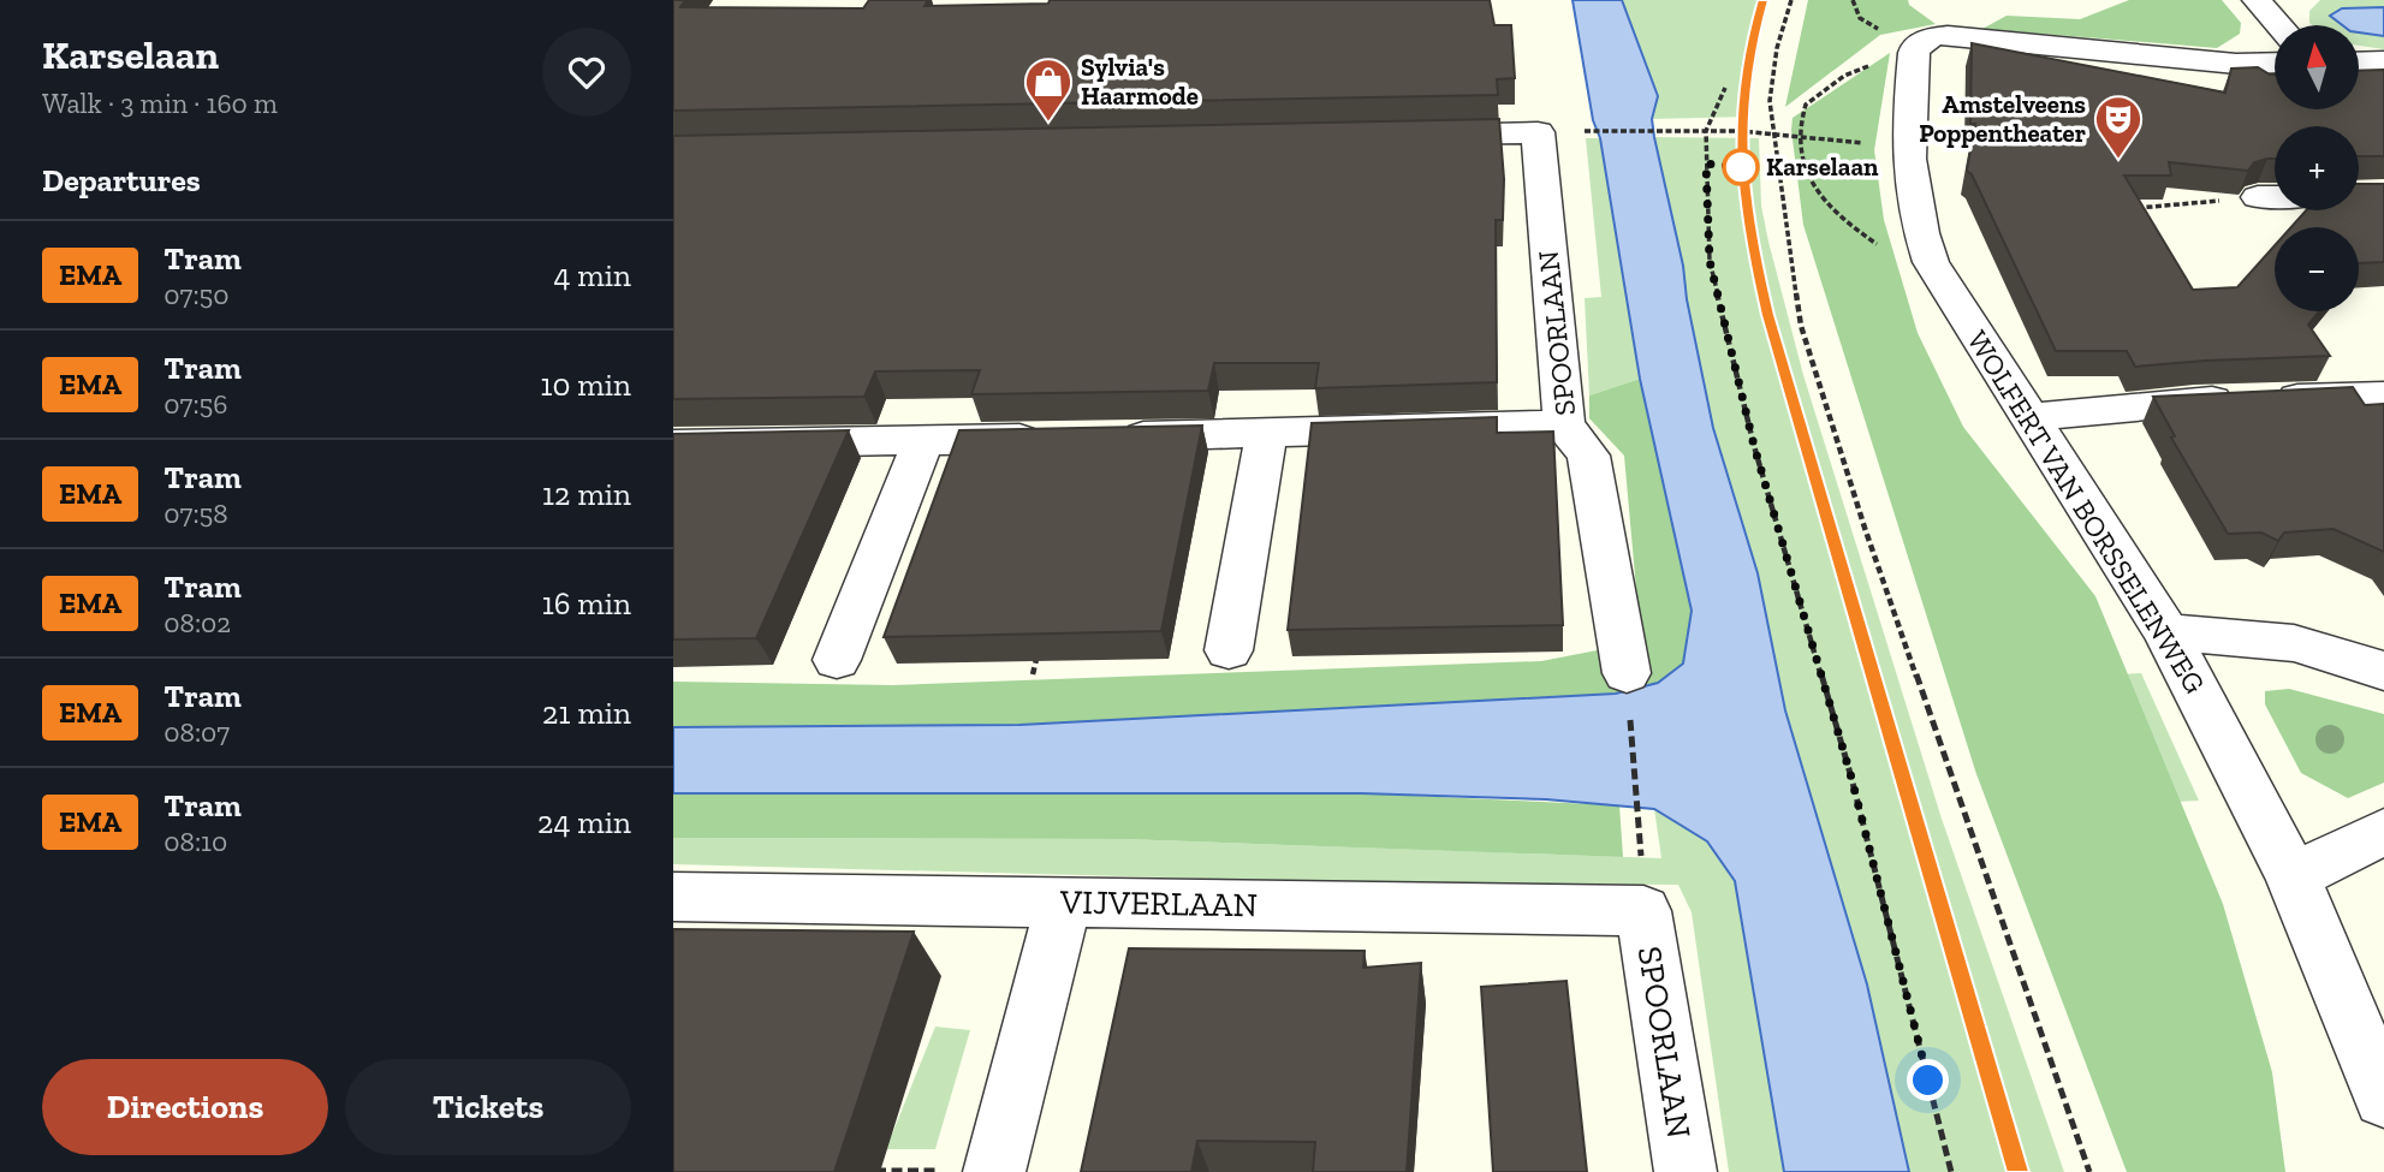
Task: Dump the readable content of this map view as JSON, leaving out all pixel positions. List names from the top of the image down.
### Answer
{
  "streets": {
    "street": ["SPOORLAAN", "WOLFERT VAN BORSSELENWEG", "VIJVERLAAN"]
  },
  "crossings": [
    ["SPOORLAAN", "VIJVERLAAN"]
  ],
  "places": {
    "shop": ["Sylvia's Haarmode"],
    "theatre": ["Amstelveens Poppentheater"],
    "other": ["Karselaan"]
  },
  "lines": ["tram line EMA"],
  "north": "top",
  "page": {
    "heading": [
      ["Karselaan", "Walk · 3 min · 160 m"],
      "Departures"
    ],
    "map_buttons": ["+", "−"],
    "list": [
      {
        "mark": "EMA",
        "name": "Tram",
        "note": "07:50",
        "value": "4 min"
      },
      {
        "mark": "EMA",
        "name": "Tram",
        "note": "07:56",
        "value": "10 min"
      },
      {
        "mark": "EMA",
        "name": "Tram",
        "note": "07:58",
        "value": "12 min"
      },
      {
        "mark": "EMA",
        "name": "Tram",
        "note": "08:02",
        "value": "16 min"
      },
      {
        "mark": "EMA",
        "name": "Tram",
        "note": "08:07",
        "value": "21 min"
      },
      {
        "mark": "EMA",
        "name": "Tram",
        "note": "08:10",
        "value": "24 min"
      }
    ],
    "buttons": ["Directions", "Tickets"]
  }
}
